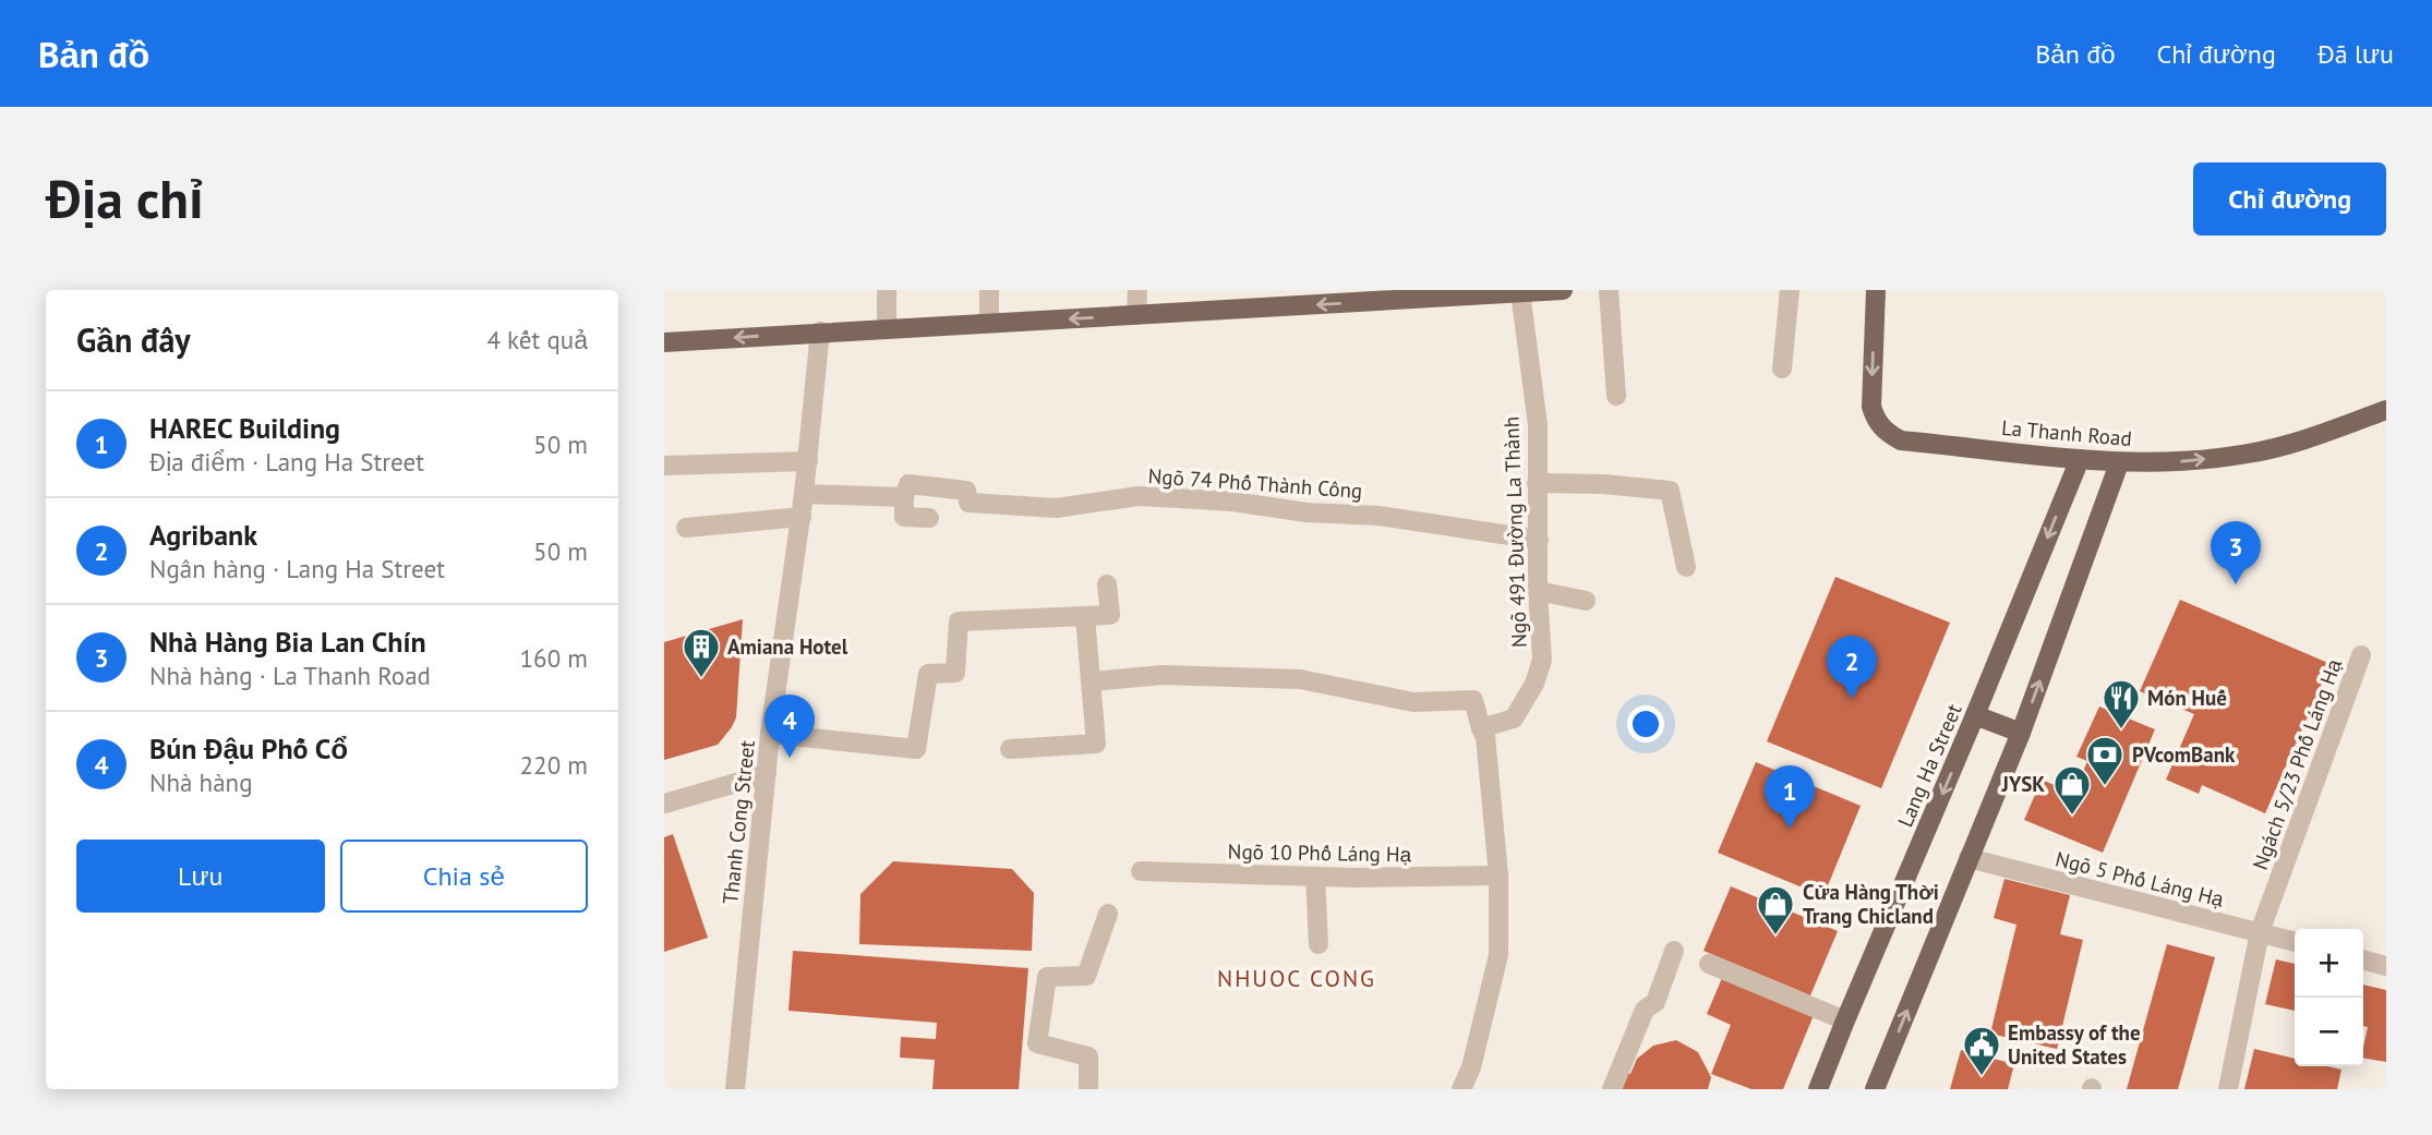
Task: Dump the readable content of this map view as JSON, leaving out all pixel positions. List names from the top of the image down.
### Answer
{
  "streets": {
    "main road": ["La Thanh Road", "Lang Ha Street"],
    "street": [
      "Ngõ 74 Phố Thành Công",
      "Ngõ 491 Đường La Thành",
      "Ngách 5/23 Phố Láng Hạ",
      "Thanh Cong Street",
      "Ngõ 10 Phố Láng Hạ",
      "Ngõ 5 Phố Láng Hạ"
    ]
  },
  "crossings": [
    ["La Thanh Road", "Lang Ha Street"],
    ["Ngõ 74 Phố Thành Công", "Ngõ 491 Đường La Thành"],
    ["Ngõ 74 Phố Thành Công", "Thanh Cong Street"],
    ["Ngách 5/23 Phố Láng Hạ", "Ngõ 5 Phố Láng Hạ"]
  ],
  "districts": ["NHUOC CONG"],
  "places": {
    "building": ["Amiana Hotel"],
    "restaurant": ["Món Huế"],
    "bank": ["PVcomBank"],
    "shop": ["JYSK", "Cửa Hàng Thời Trang Chicland"],
    "public building": ["Embassy of the United States"]
  },
  "page": {
    "header": "Bản đồ",
    "nav": ["Bản đồ", "Chỉ đường", "Đã lưu"],
    "buttons": [
      "Chỉ đường",
      ["Lưu", "Chia sẻ"]
    ],
    "title": "Địa chỉ",
    "heading": ["Gần đây", "4 kết quả"],
    "list": [
      {
        "mark": "1",
        "name": "HAREC Building",
        "note": "Địa điểm · Lang Ha Street",
        "value": "50 m"
      },
      {
        "mark": "2",
        "name": "Agribank",
        "note": "Ngân hàng · Lang Ha Street",
        "value": "50 m"
      },
      {
        "mark": "3",
        "name": "Nhà Hàng Bia Lan Chín",
        "note": "Nhà hàng · La Thanh Road",
        "value": "160 m"
      },
      {
        "mark": "4",
        "name": "Bún Đậu Phố Cổ",
        "note": "Nhà hàng",
        "value": "220 m"
      }
    ],
    "pins": [
      "3",
      "2",
      "4",
      "1"
    ],
    "map_buttons": ["+", "−"]
  }
}
